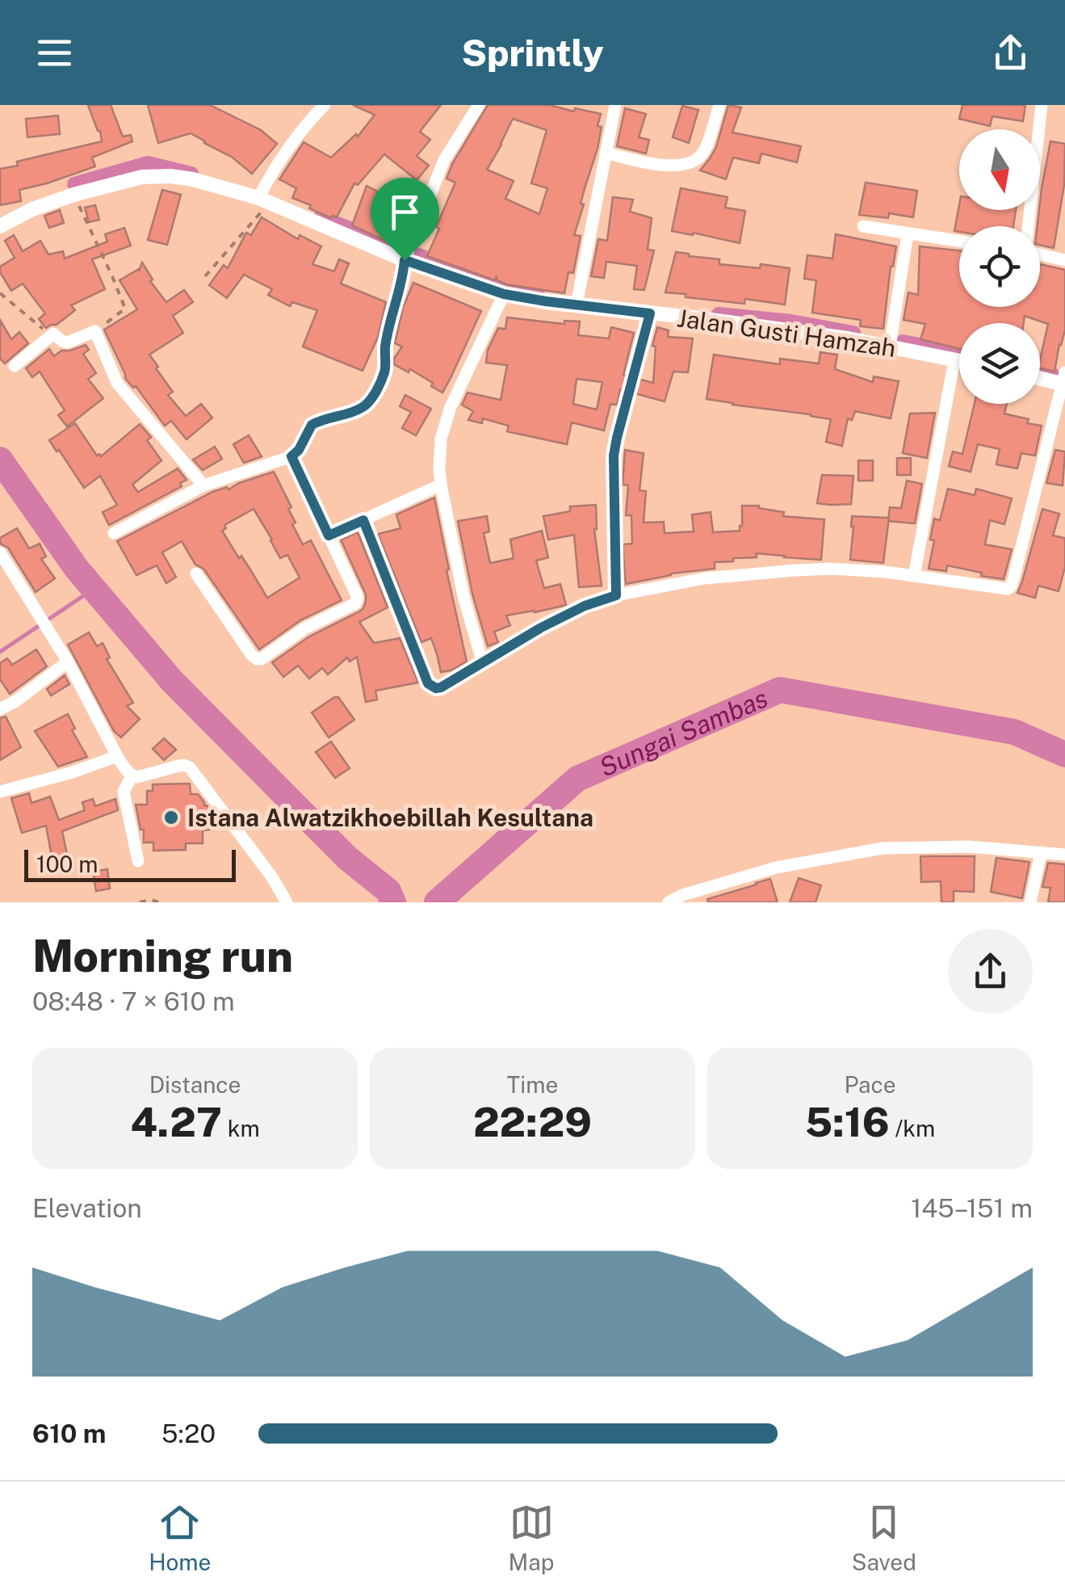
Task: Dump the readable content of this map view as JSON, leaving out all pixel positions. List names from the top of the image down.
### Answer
{
  "streets": {
    "street": ["Jalan Gusti Hamzah"]
  },
  "water": ["Sungai Sambas"],
  "places": ["Istana Alwatzikhoebillah Kesultana"],
  "scale_bar": "100 m",
  "north": "bottom",
  "page": {
    "header": "Sprintly",
    "scale": "100 m",
    "heading": ["Morning run", "08:48 · 7 × 610 m"],
    "stats": [
      ["Distance", "4.27 km"],
      ["Time", "22:29"],
      ["Pace", "5:16 /km"]
    ],
    "chart": ["Elevation", "145–151 m"],
    "list": [
      {
        "name": "610 m",
        "note": "5:20"
      }
    ],
    "tabs": ["Home", "Map", "Saved"]
  }
}
